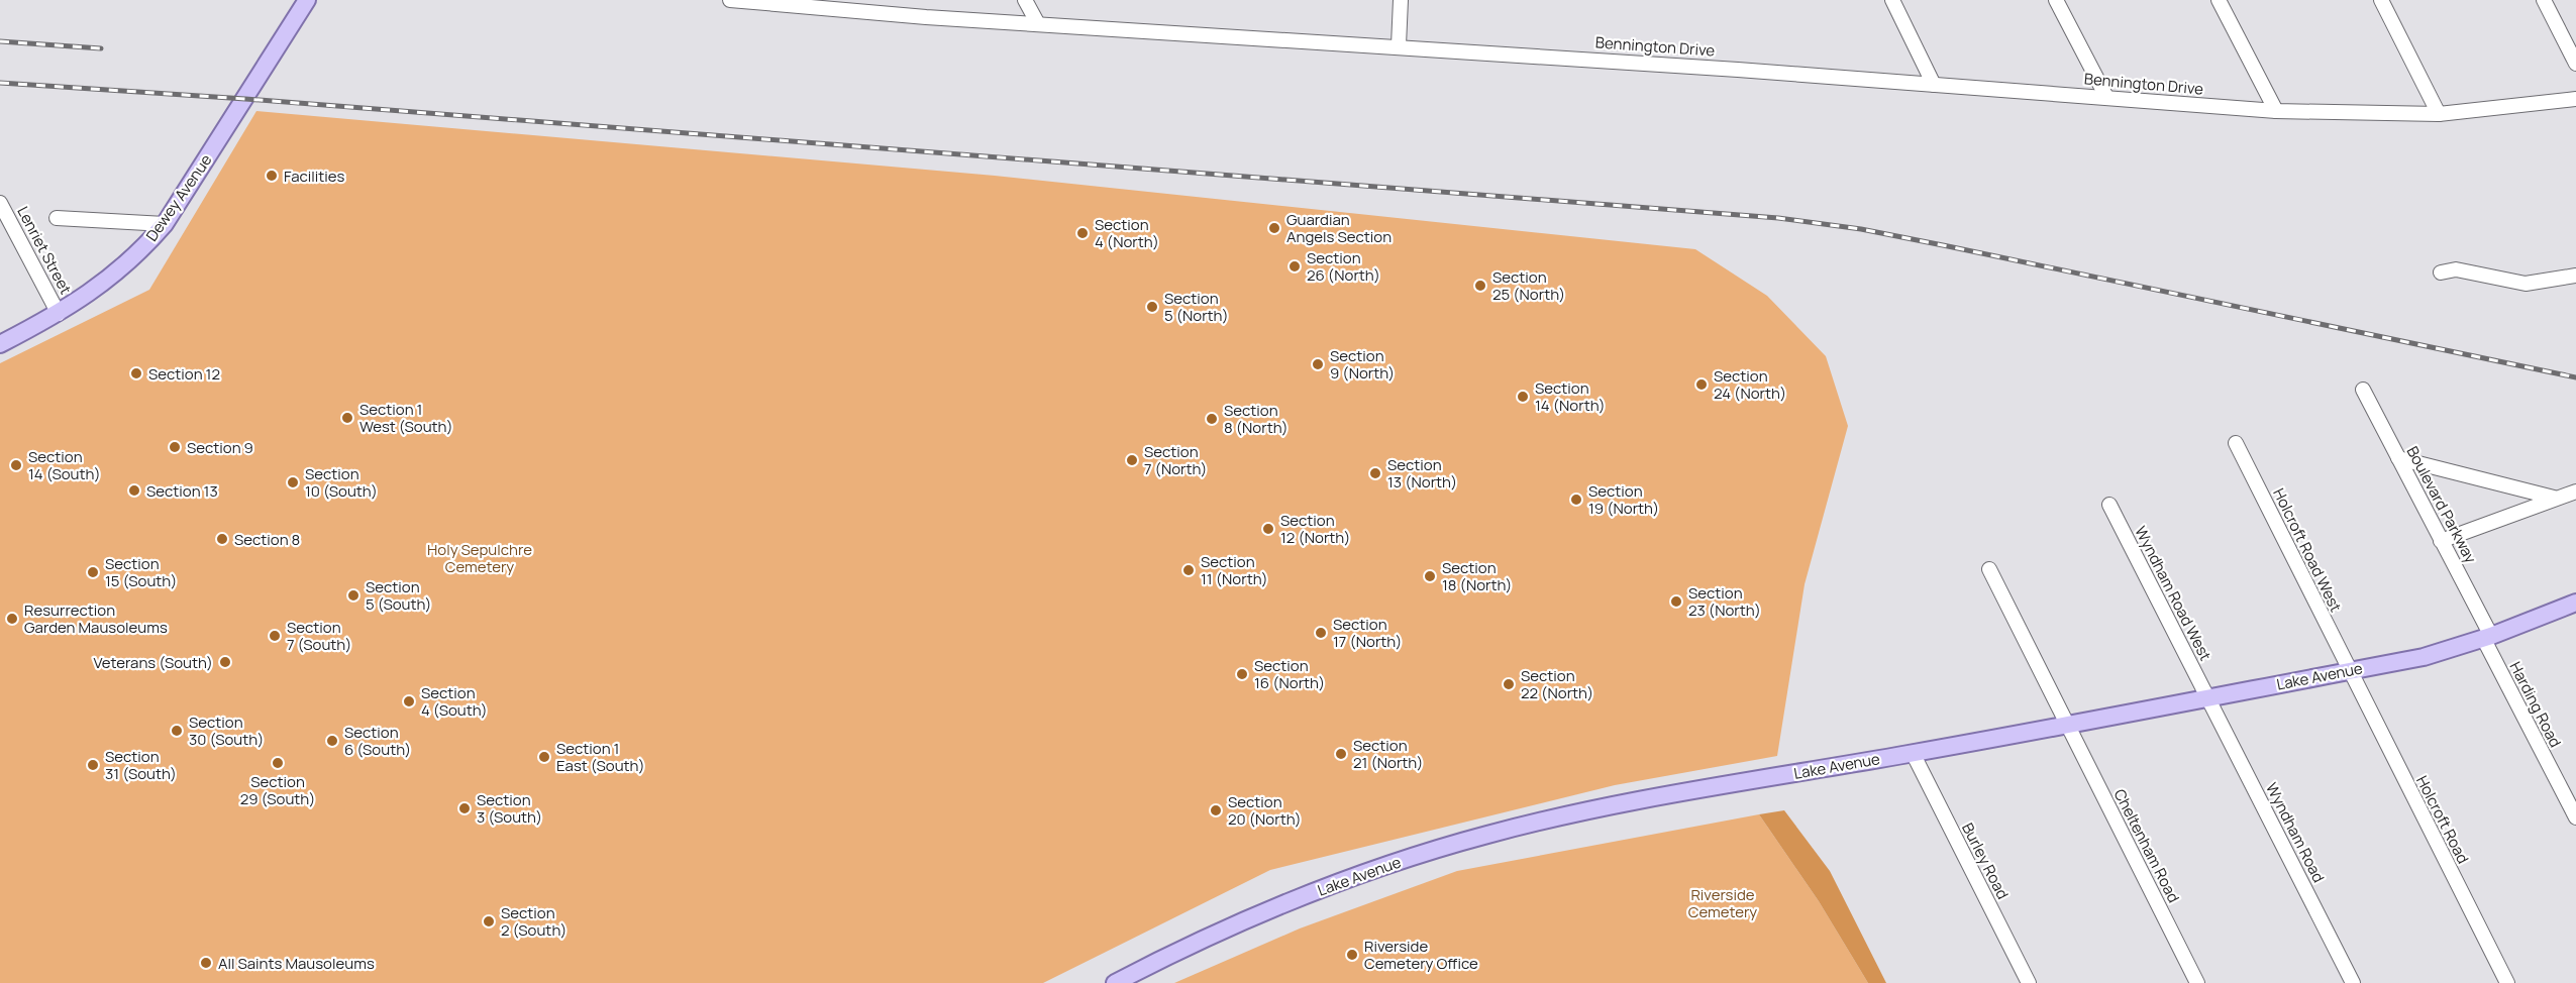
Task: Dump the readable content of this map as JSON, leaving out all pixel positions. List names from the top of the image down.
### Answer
{
  "streets": {
    "main road": ["Dewey Avenue", "Lake Avenue"],
    "street": [
      "Bennington Drive",
      "Lenriet Street",
      "Boulevard Parkway",
      "Holcroft Road West",
      "Wyndham Road West",
      "Harding Road",
      "Holcroft Road",
      "Wyndham Road",
      "Cheltenham Road",
      "Burley Road"
    ]
  },
  "crossings": [
    ["Dewey Avenue", "Lenriet Street"],
    ["Boulevard Parkway", "Lake Avenue"],
    ["Boulevard Parkway", "Harding Road"],
    ["Holcroft Road West", "Lake Avenue"],
    ["Holcroft Road West", "Holcroft Road"],
    ["Wyndham Road West", "Lake Avenue"],
    ["Wyndham Road West", "Wyndham Road"],
    ["Lake Avenue", "Harding Road"],
    ["Lake Avenue", "Holcroft Road"],
    ["Lake Avenue", "Wyndham Road"],
    ["Lake Avenue", "Cheltenham Road"],
    ["Lake Avenue", "Burley Road"]
  ],
  "parks": ["Holy Sepulchre Cemetery", "Riverside Cemetery"],
  "places": [
    "Facilities",
    "Guardian Angels Section",
    "Section 4 (North)",
    "Section 26 (North)",
    "Section 25 (North)",
    "Section 5 (North)",
    "Section 9 (North)",
    "Section 12",
    "Section 24 (North)",
    "Section 14 (North)",
    "Section 1 West (South)",
    "Section 8 (North)",
    "Section 9",
    "Section 7 (North)",
    "Section 14 (South)",
    "Section 13 (North)",
    "Section 10 (South)",
    "Section 13",
    "Section 19 (North)",
    "Section 12 (North)",
    "Section 8",
    "Section 11 (North)",
    "Section 15 (South)",
    "Section 18 (North)",
    "Section 5 (South)",
    "Section 23 (North)",
    "Resurrection Garden Mausoleums",
    "Section 17 (North)",
    "Section 7 (South)",
    "Veterans (South)",
    "Section 16 (North)",
    "Section 22 (North)",
    "Section 4 (South)",
    "Section 30 (South)",
    "Section 6 (South)",
    "Section 21 (North)",
    "Section 1 East (South)",
    "Section 29 (South)",
    "Section 31 (South)",
    "Section 3 (South)",
    "Section 20 (North)",
    "Section 2 (South)",
    "Riverside Cemetery Office",
    "All Saints Mausoleums"
  ]
}
